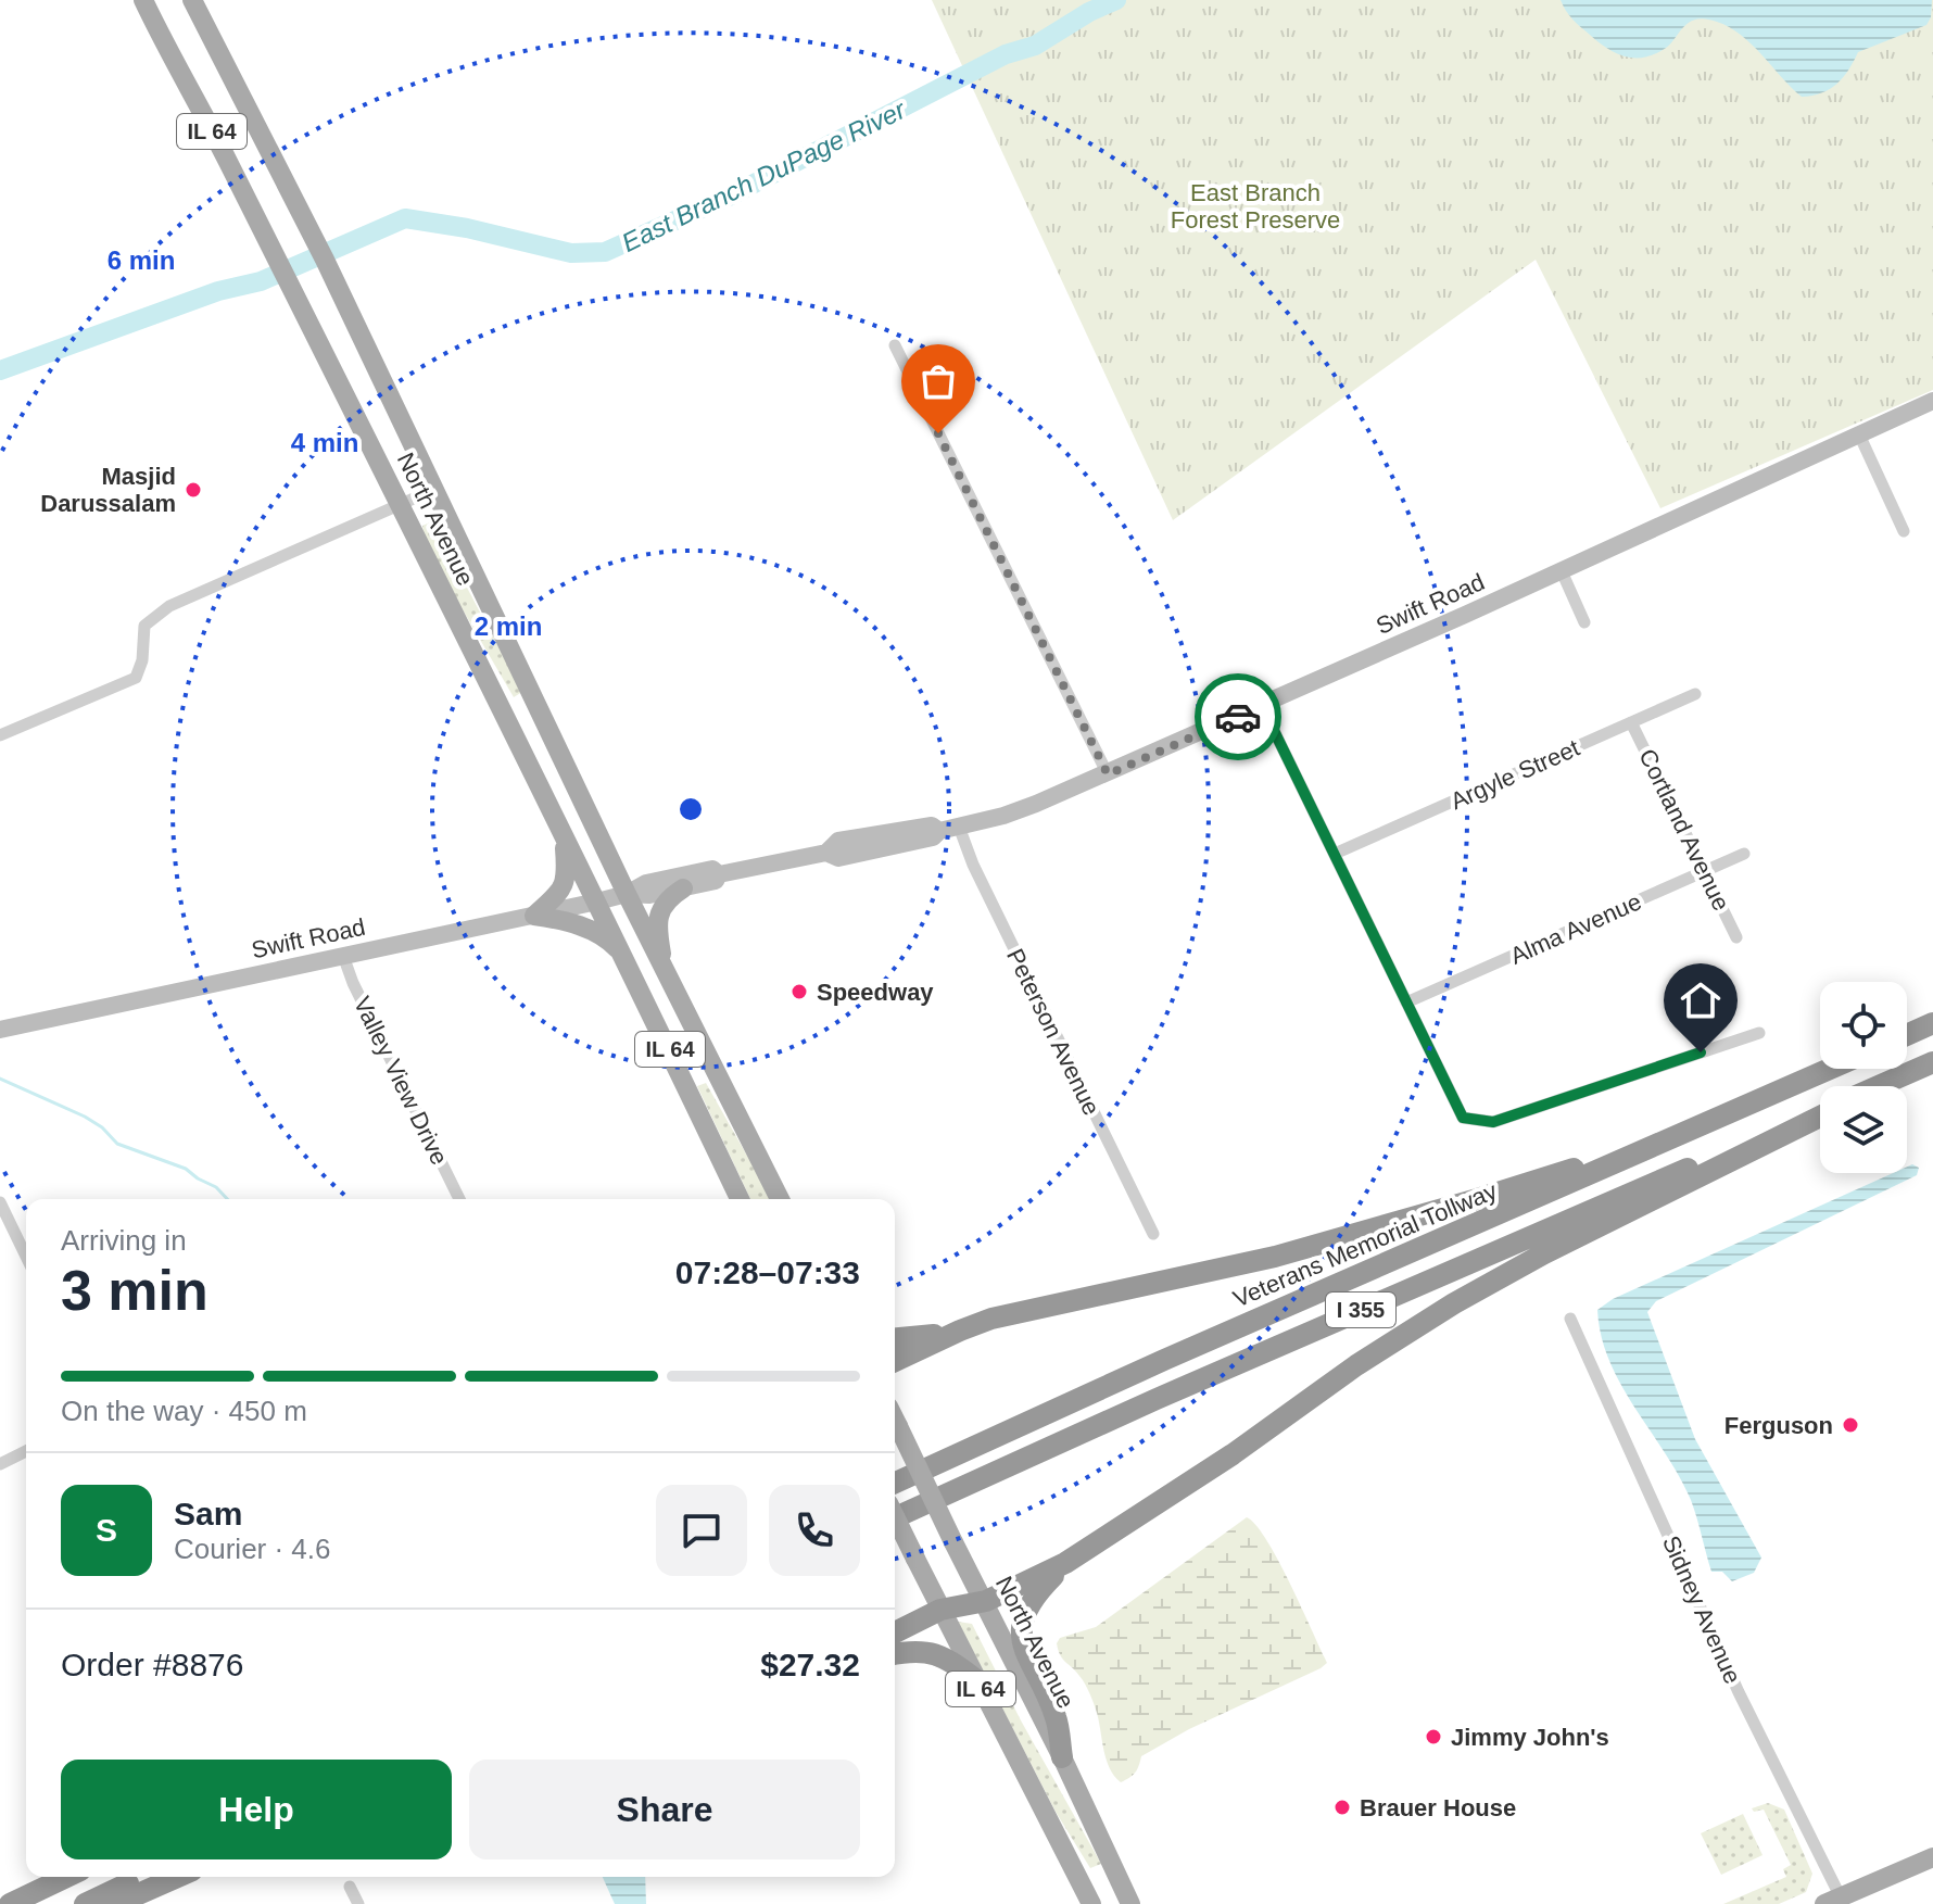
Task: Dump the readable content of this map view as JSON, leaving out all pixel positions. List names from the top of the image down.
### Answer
{
  "streets": {
    "highway": ["Veterans Memorial Tollway", "I 355"],
    "main road": ["IL 64", "North Avenue"],
    "street": [
      "Swift Road",
      "Argyle Street",
      "Cortland Avenue",
      "Alma Avenue",
      "Peterson Avenue",
      "Valley View Drive",
      "Sidney Avenue"
    ]
  },
  "crossings": [
    ["North Avenue", "Swift Road"],
    ["Swift Road", "Peterson Avenue"],
    ["Swift Road", "Valley View Drive"],
    ["Argyle Street", "Cortland Avenue"],
    ["Cortland Avenue", "Alma Avenue"]
  ],
  "water": ["East Branch DuPage River"],
  "parks": ["East Branch Forest Preserve"],
  "places": [
    "Masjid Darussalam",
    "Speedway",
    "Ferguson",
    "Jimmy John's",
    "Brauer House"
  ],
  "page": {
    "heading": ["3 min", "Arriving in", "07:28–07:33"],
    "panel": [
      "Sam",
      "Courier · 4.6",
      "Order #8876",
      "$27.32"
    ],
    "bar": "On the way · 450 m",
    "round": "S",
    "buttons": ["Help", "Share"]
  },
  "rings": ["6 min", "4 min", "2 min"]
}
